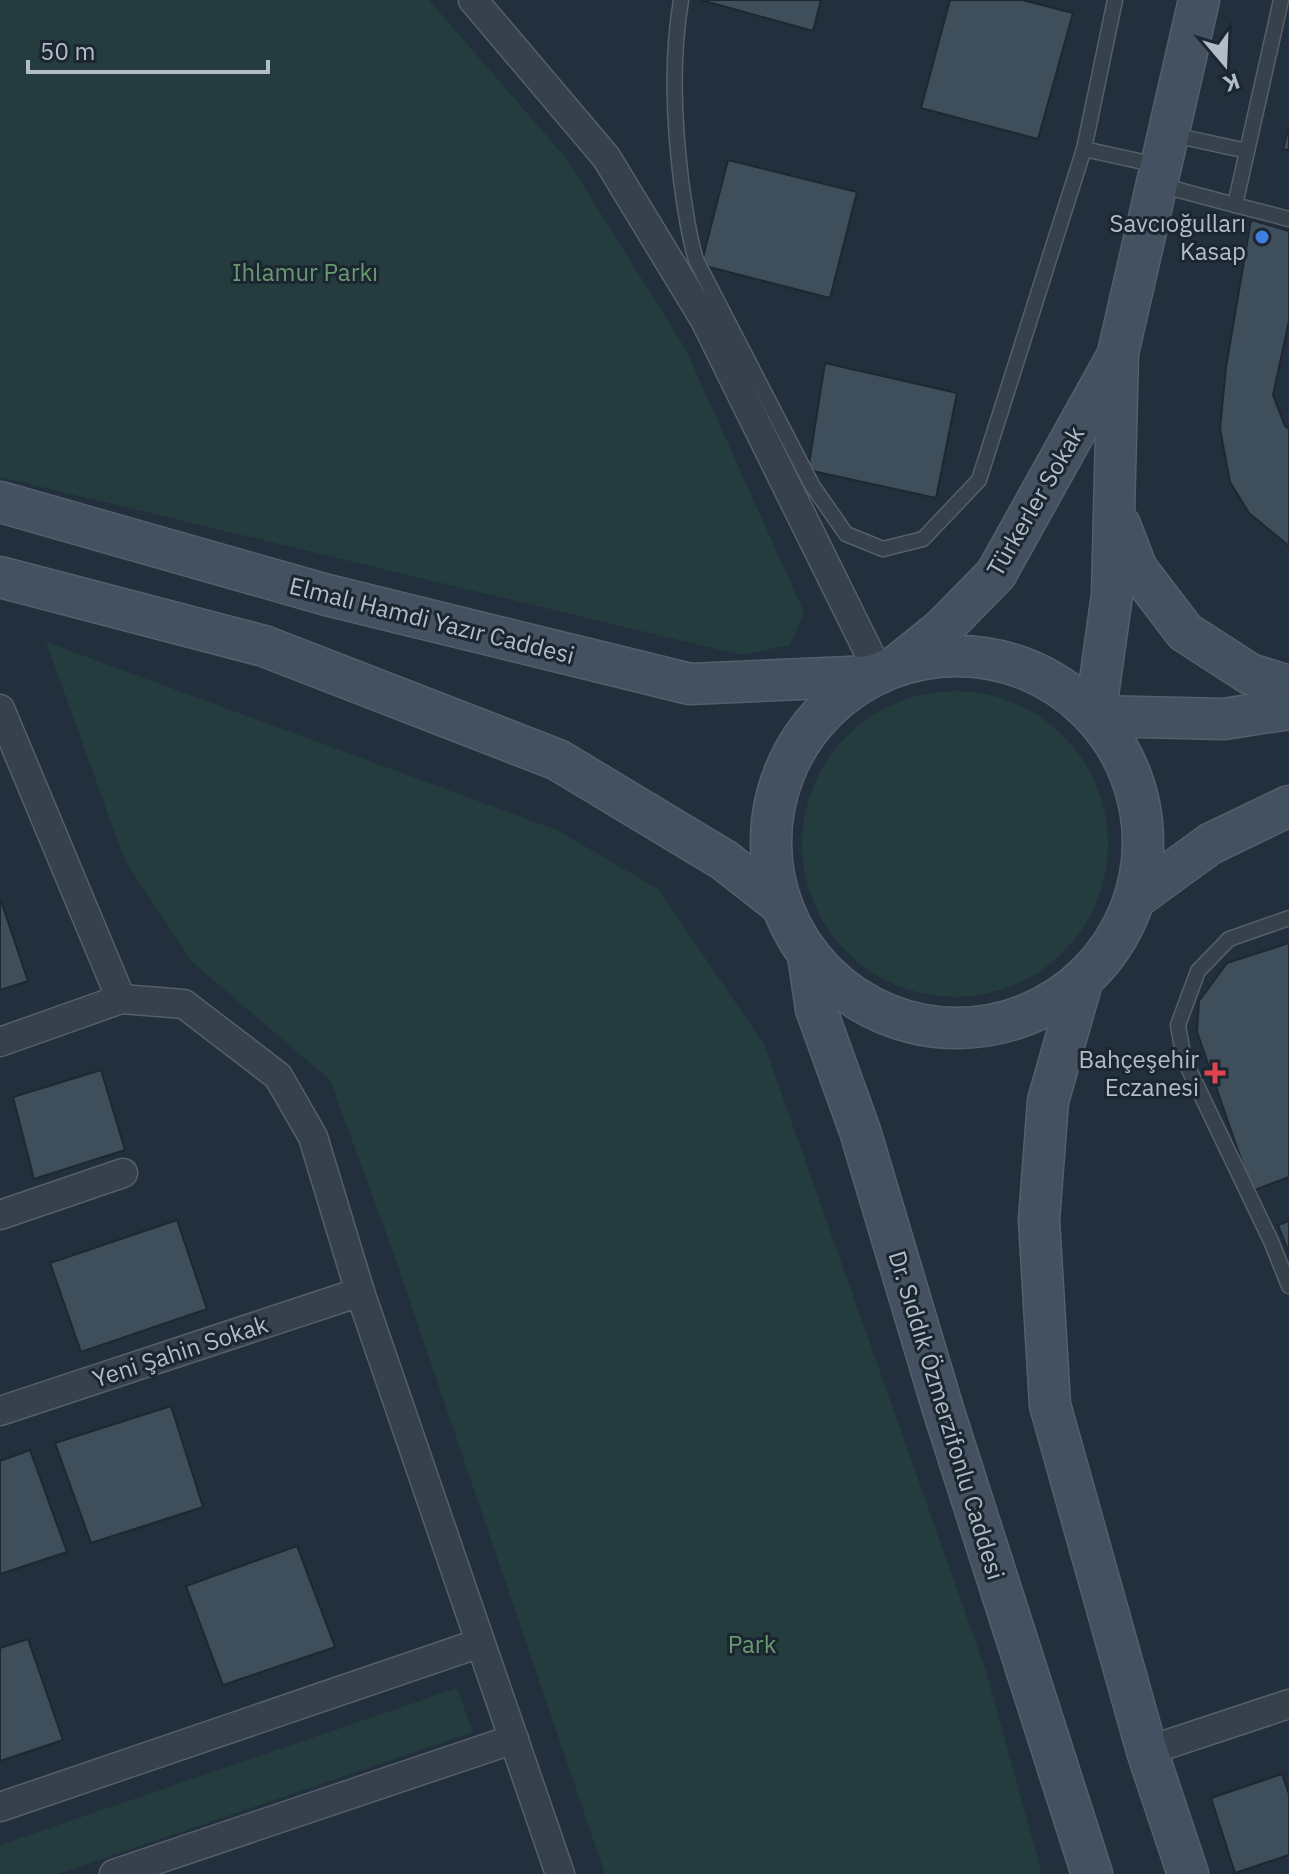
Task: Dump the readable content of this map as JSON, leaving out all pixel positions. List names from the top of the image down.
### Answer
{
  "streets": {
    "main road": ["Türkerler Sokak", "Elmalı Hamdi Yazır Caddesi", "Dr. Sıddık Özmerzifonlu Caddesi"],
    "street": ["Yeni Şahin Sokak"]
  },
  "crossings": [
    ["Türkerler Sokak", "Elmalı Hamdi Yazır Caddesi"]
  ],
  "parks": ["Ihlamur Parkı", "Park"],
  "places": {
    "other": ["Savcıoğulları Kasap"],
    "health": ["Bahçeşehir Eczanesi"]
  },
  "scale_bar": "50 m",
  "north": "bottom"
}
